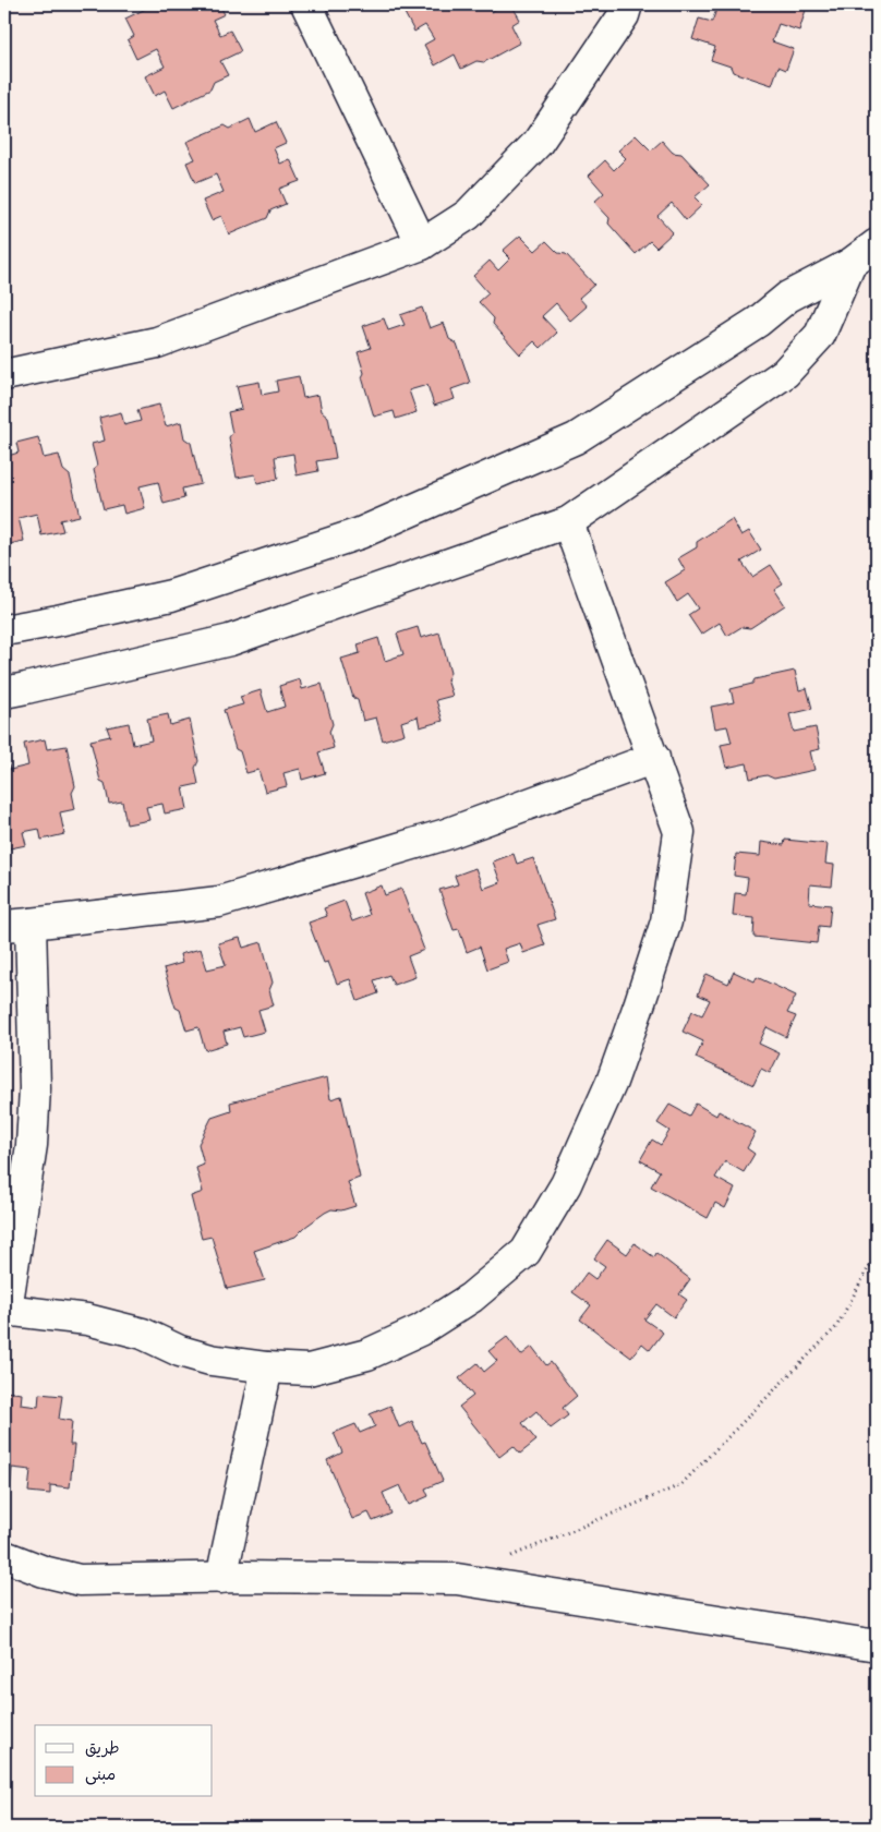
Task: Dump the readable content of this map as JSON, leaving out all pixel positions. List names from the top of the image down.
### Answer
{
  "legend": ["طريق", "مبنى"]
}
